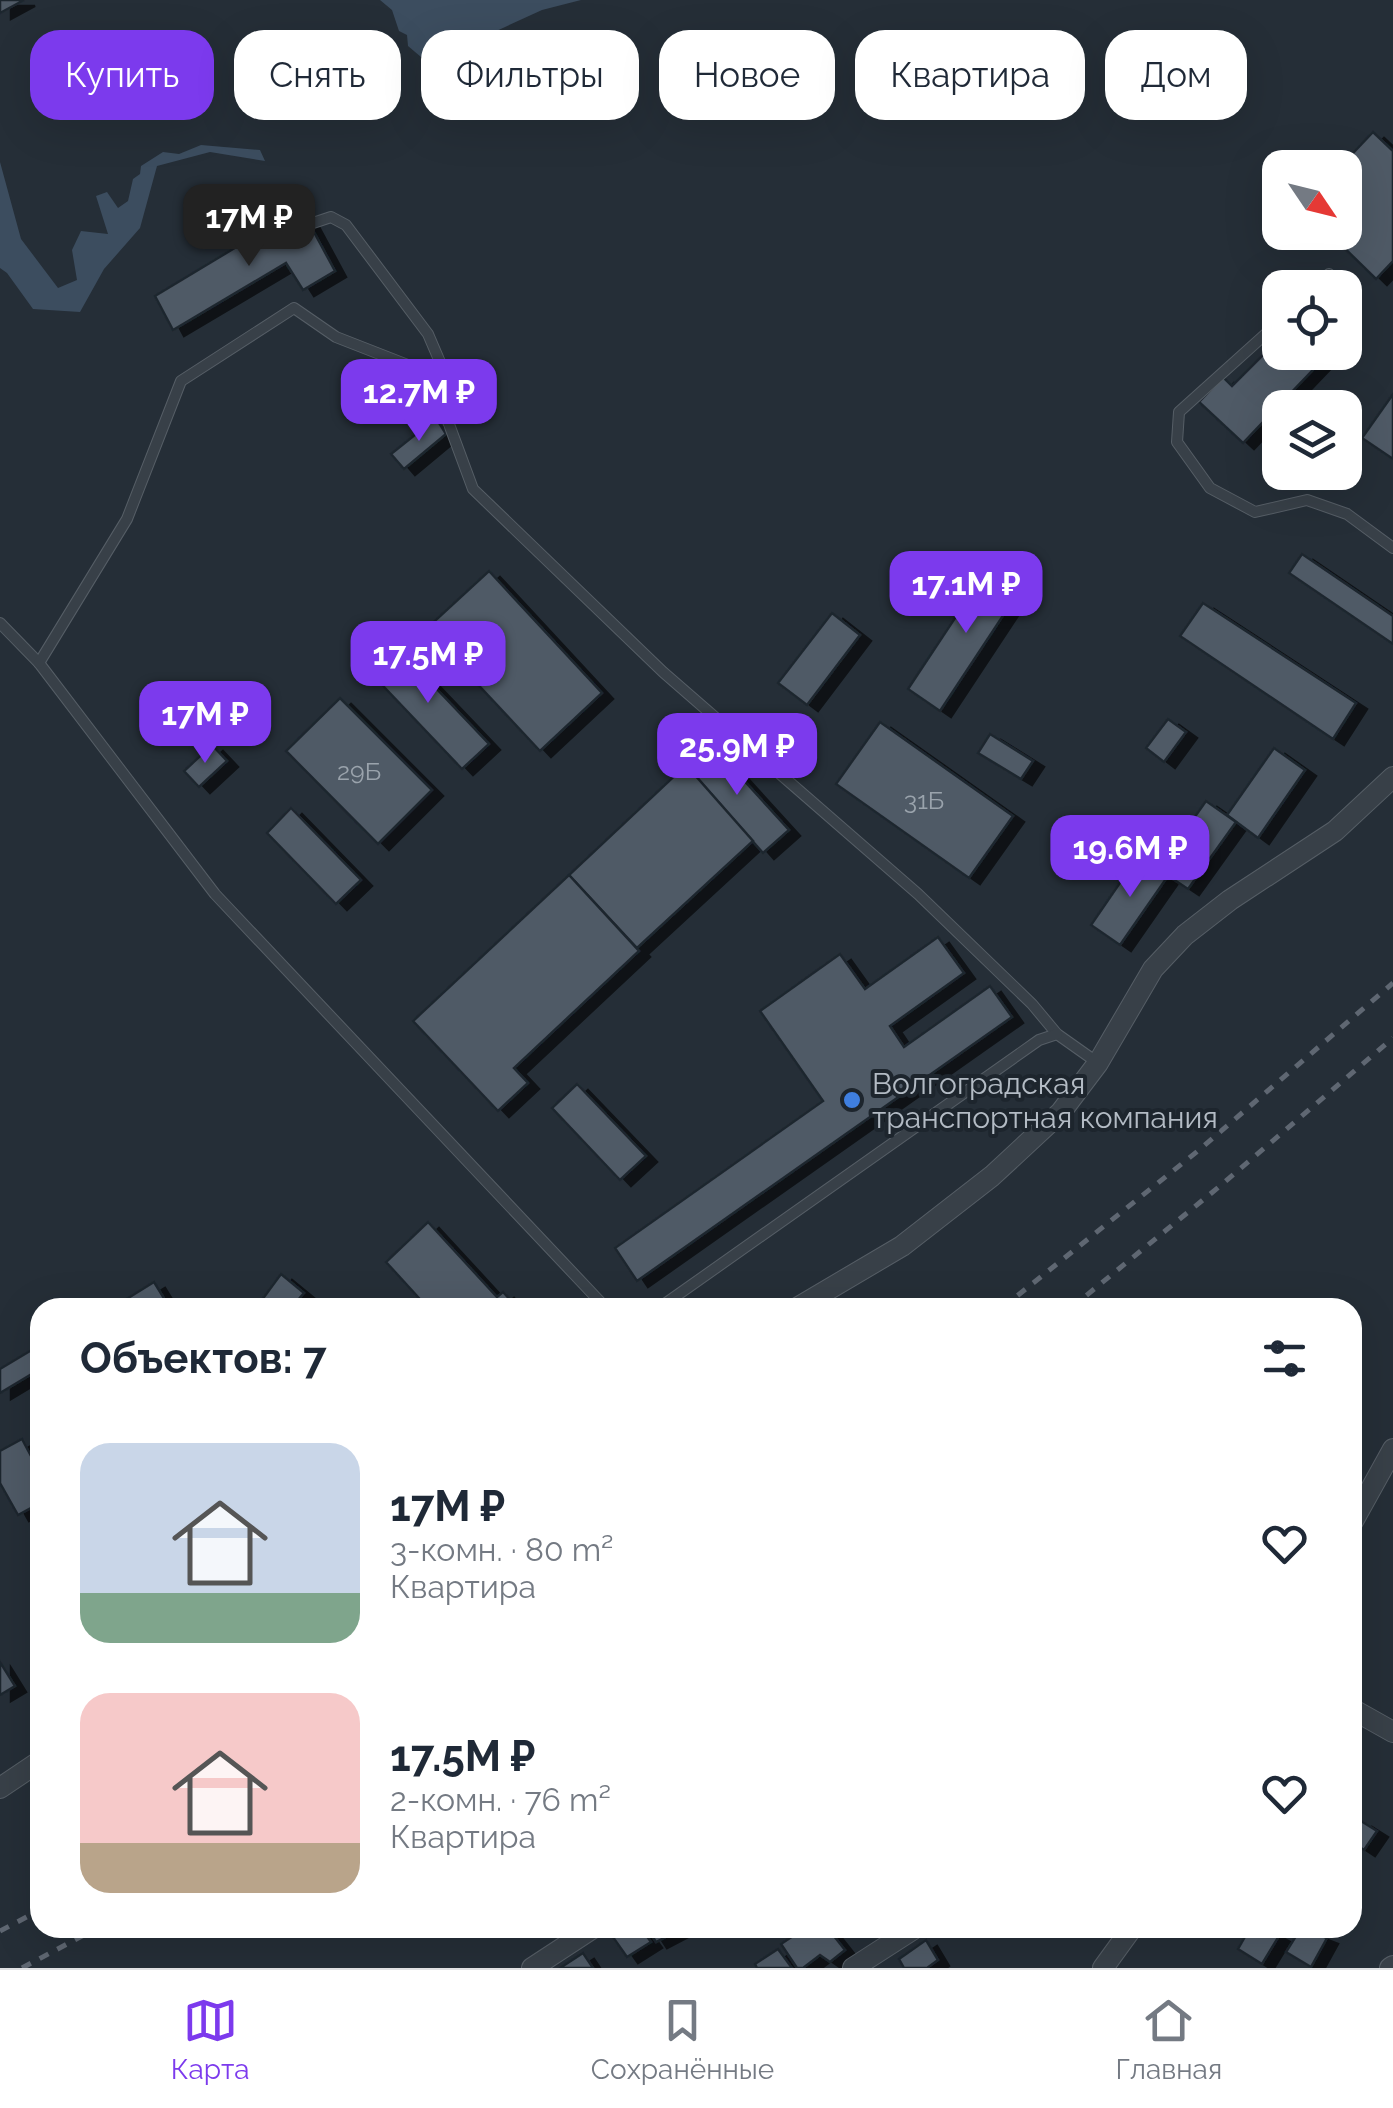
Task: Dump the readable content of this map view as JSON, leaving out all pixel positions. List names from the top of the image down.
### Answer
{
  "places": ["Волгоградская транспортная компания"],
  "house_numbers": ["29Б", "31Б"],
  "north": "bottom right",
  "page": {
    "chip": [
      "Купить",
      "Снять",
      "Фильтры",
      "Новое",
      "Квартира",
      "Дом"
    ],
    "price": [
      "17M ₽",
      "12.7M ₽",
      "17.1M ₽",
      "17.5M ₽",
      "17M ₽",
      "25.9M ₽",
      "19.6M ₽"
    ],
    "heading": "Объектов: 7",
    "list": [
      {
        "name": "17M ₽",
        "note": "3-комн. · 80 m² · Квартира"
      },
      {
        "name": "17.5M ₽",
        "note": "2-комн. · 76 m² · Квартира"
      }
    ],
    "tabs": ["Карта", "Сохранённые", "Главная"]
  }
}
